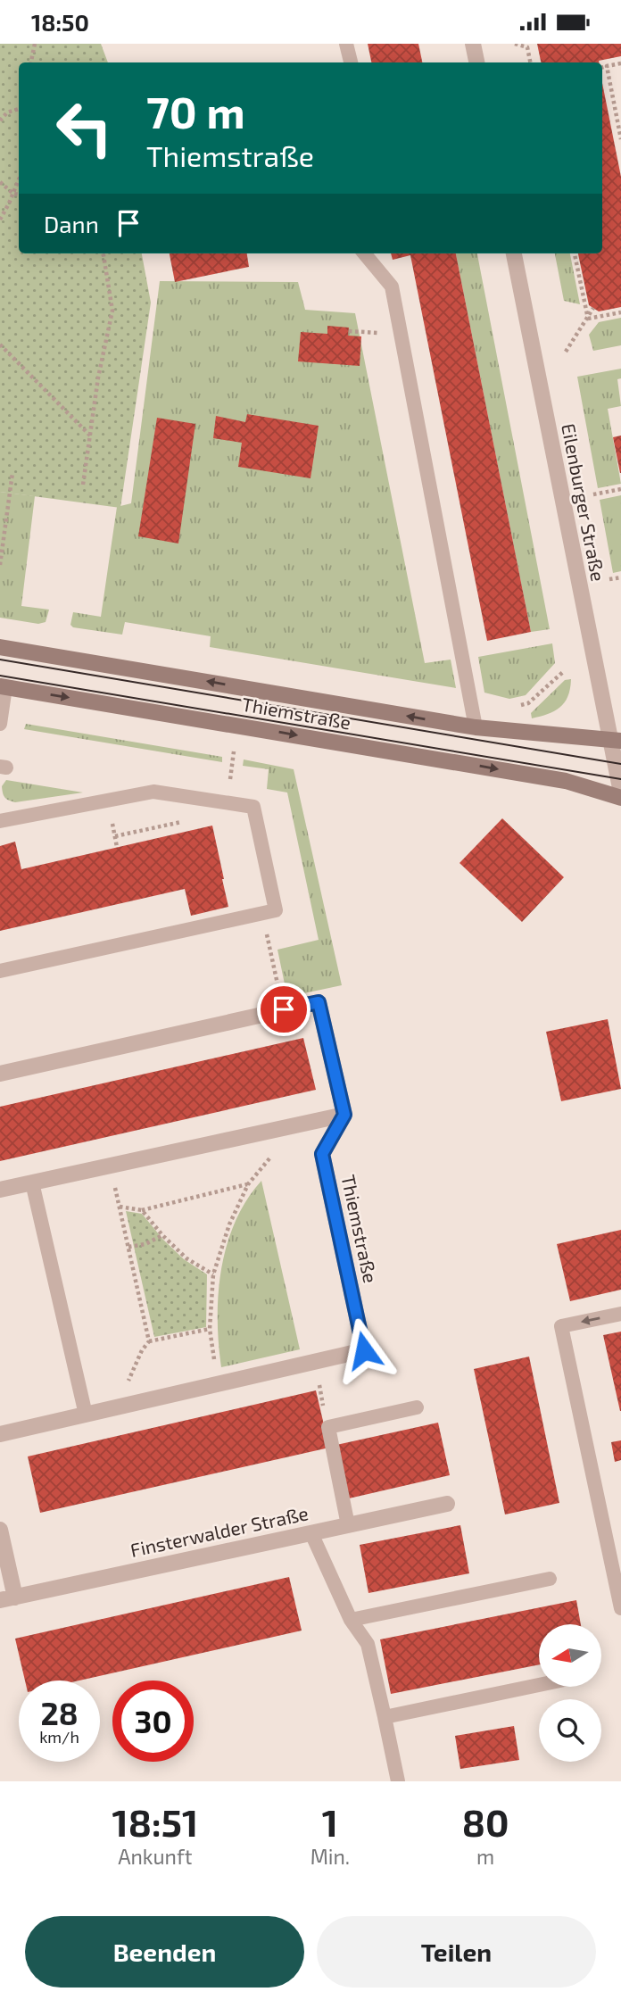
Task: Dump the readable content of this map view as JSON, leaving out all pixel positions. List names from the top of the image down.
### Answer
{
  "streets": {
    "main road": ["Thiemstraße"],
    "street": ["Eilenburger Straße", "Finsterwalder Straße"]
  },
  "crossings": [
    ["Eilenburger Straße", "Thiemstraße"]
  ],
  "north": "left",
  "page": {
    "status": "18:50",
    "turn": ["70 m", "Thiemstraße"],
    "then": "Dann",
    "speed": "28 km/h",
    "limit": "30",
    "eta": [
      "18:51",
      "Ankunft",
      "1",
      "Min.",
      "80",
      "m"
    ],
    "buttons": ["Beenden", "Teilen"]
  }
}
